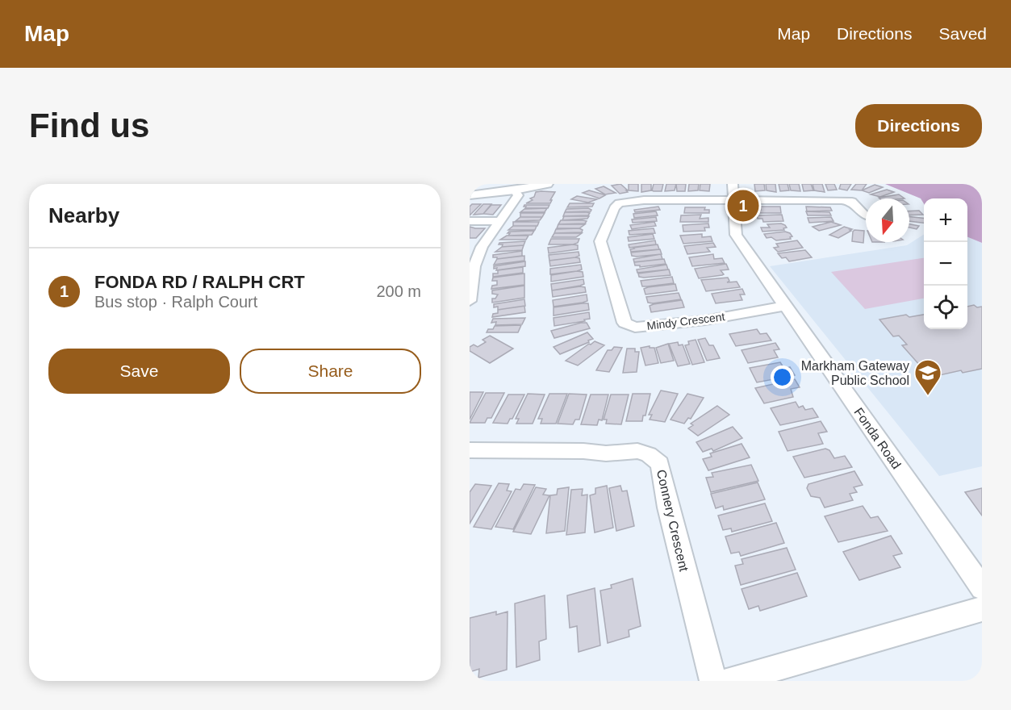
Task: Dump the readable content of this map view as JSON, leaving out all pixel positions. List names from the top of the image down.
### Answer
{
  "streets": {
    "street": ["Mindy Crescent", "Fonda Road", "Connery Crescent"]
  },
  "crossings": [
    ["Mindy Crescent", "Fonda Road"]
  ],
  "places": {
    "school or university": ["Markham Gateway Public School"]
  },
  "north": "bottom",
  "page": {
    "header": "Map",
    "nav": ["Map", "Directions", "Saved"],
    "buttons": [
      "Directions",
      ["Save", "Share"]
    ],
    "title": "Find us",
    "heading": "Nearby",
    "pins": "1",
    "map_buttons": ["+", "−"],
    "list": [
      {
        "mark": "1",
        "name": "FONDA RD / RALPH CRT",
        "note": "Bus stop · Ralph Court",
        "value": "200 m"
      }
    ]
  }
}
